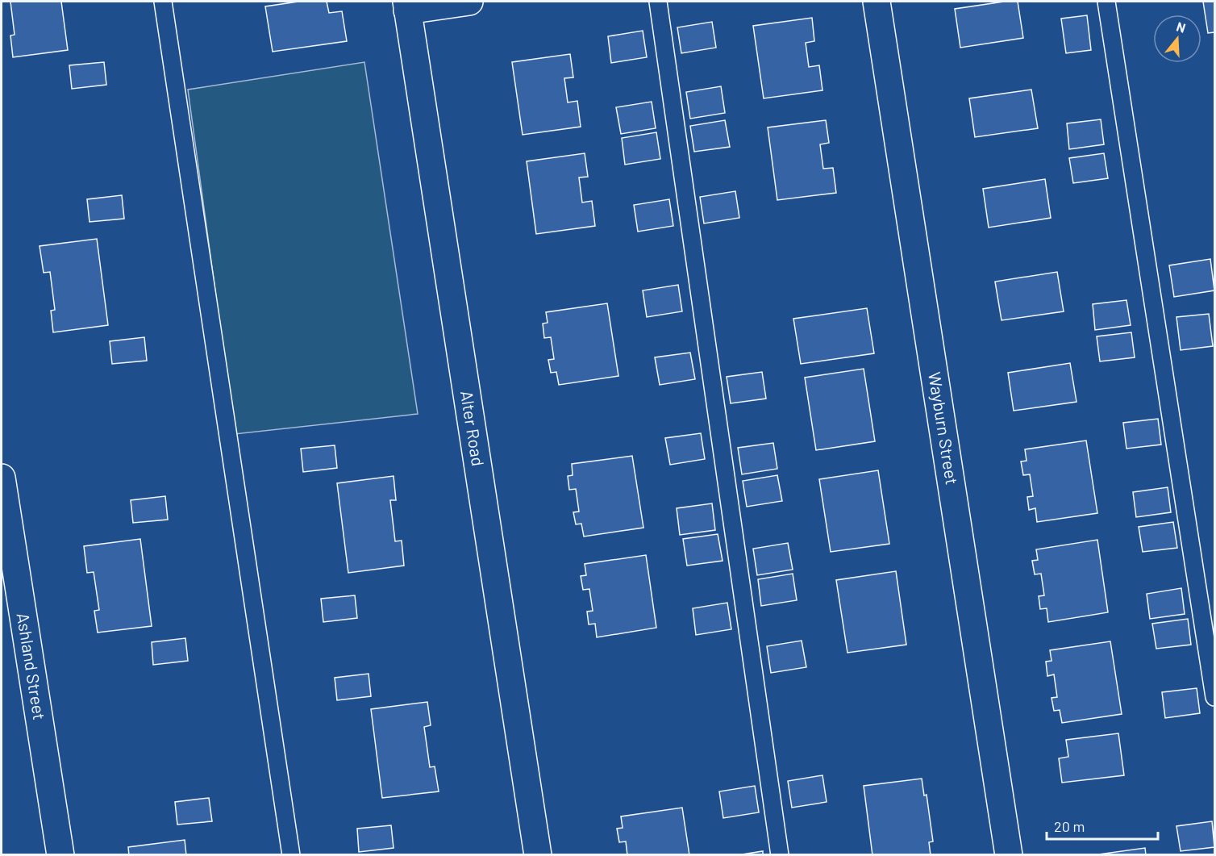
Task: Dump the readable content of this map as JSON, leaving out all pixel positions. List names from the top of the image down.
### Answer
{
  "streets": {
    "street": ["Alter Road", "Wayburn Street", "Ashland Street"]
  },
  "scale_bar": "20 m",
  "north": "top"
}
